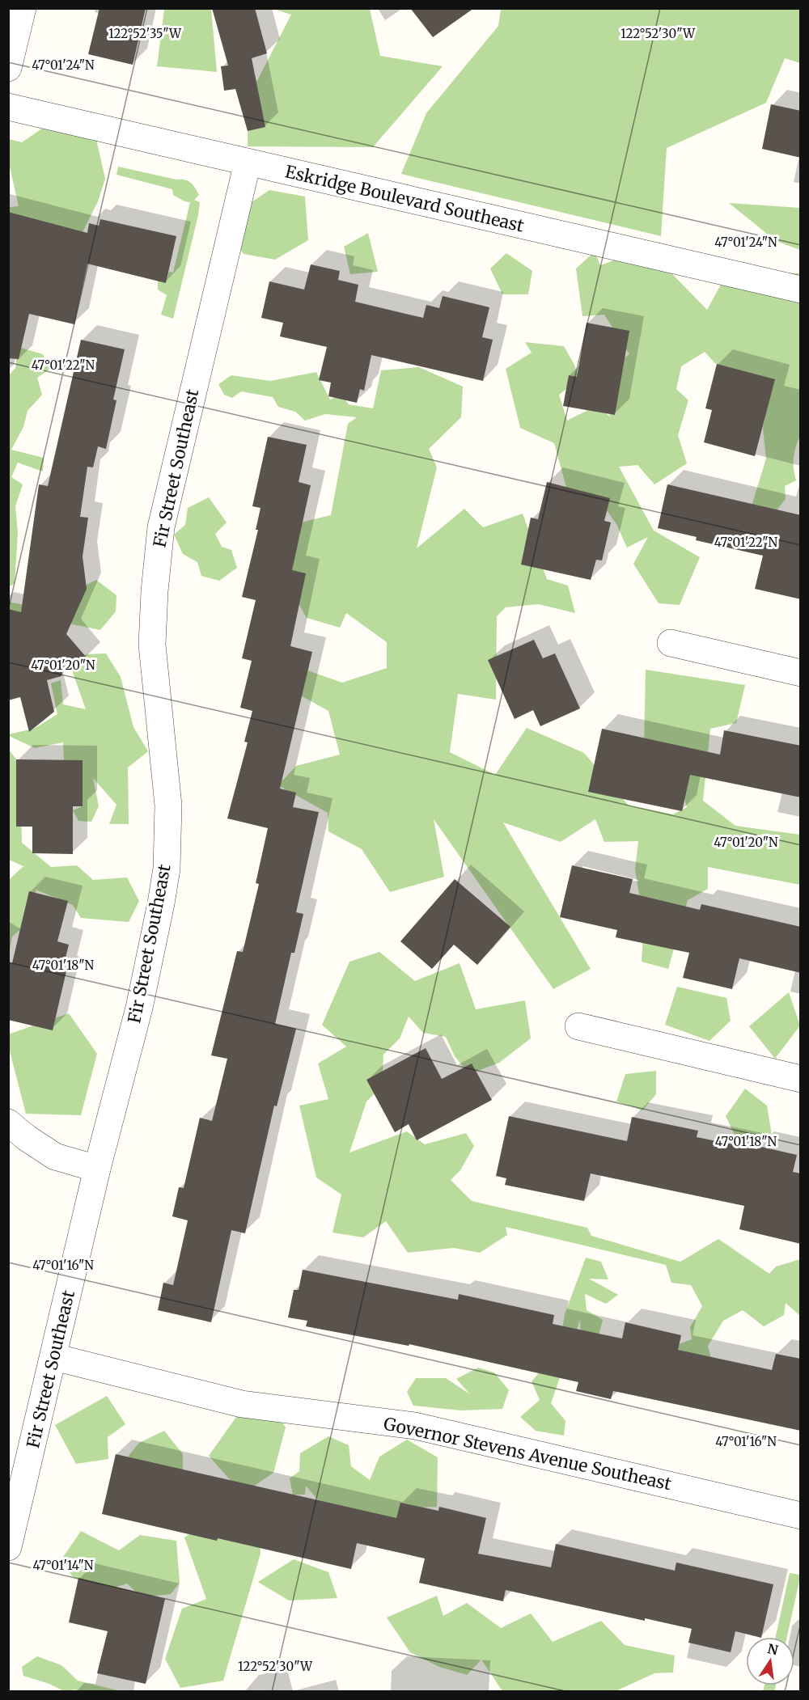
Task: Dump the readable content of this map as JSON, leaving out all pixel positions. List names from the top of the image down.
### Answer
{
  "streets": {
    "street": ["Eskridge Boulevard Southeast", "Fir Street Southeast", "Governor Stevens Avenue Southeast"]
  },
  "crossings": [
    ["Eskridge Boulevard Southeast", "Fir Street Southeast"],
    ["Fir Street Southeast", "Governor Stevens Avenue Southeast"]
  ],
  "north": "top",
  "coordinates": [
    "122°52'35\"W",
    "122°52'30\"W",
    "47°01'24\"N",
    "47°01'22\"N",
    "47°01'20\"N",
    "47°01'18\"N",
    "47°01'16\"N",
    "47°01'14\"N"
  ]
}
